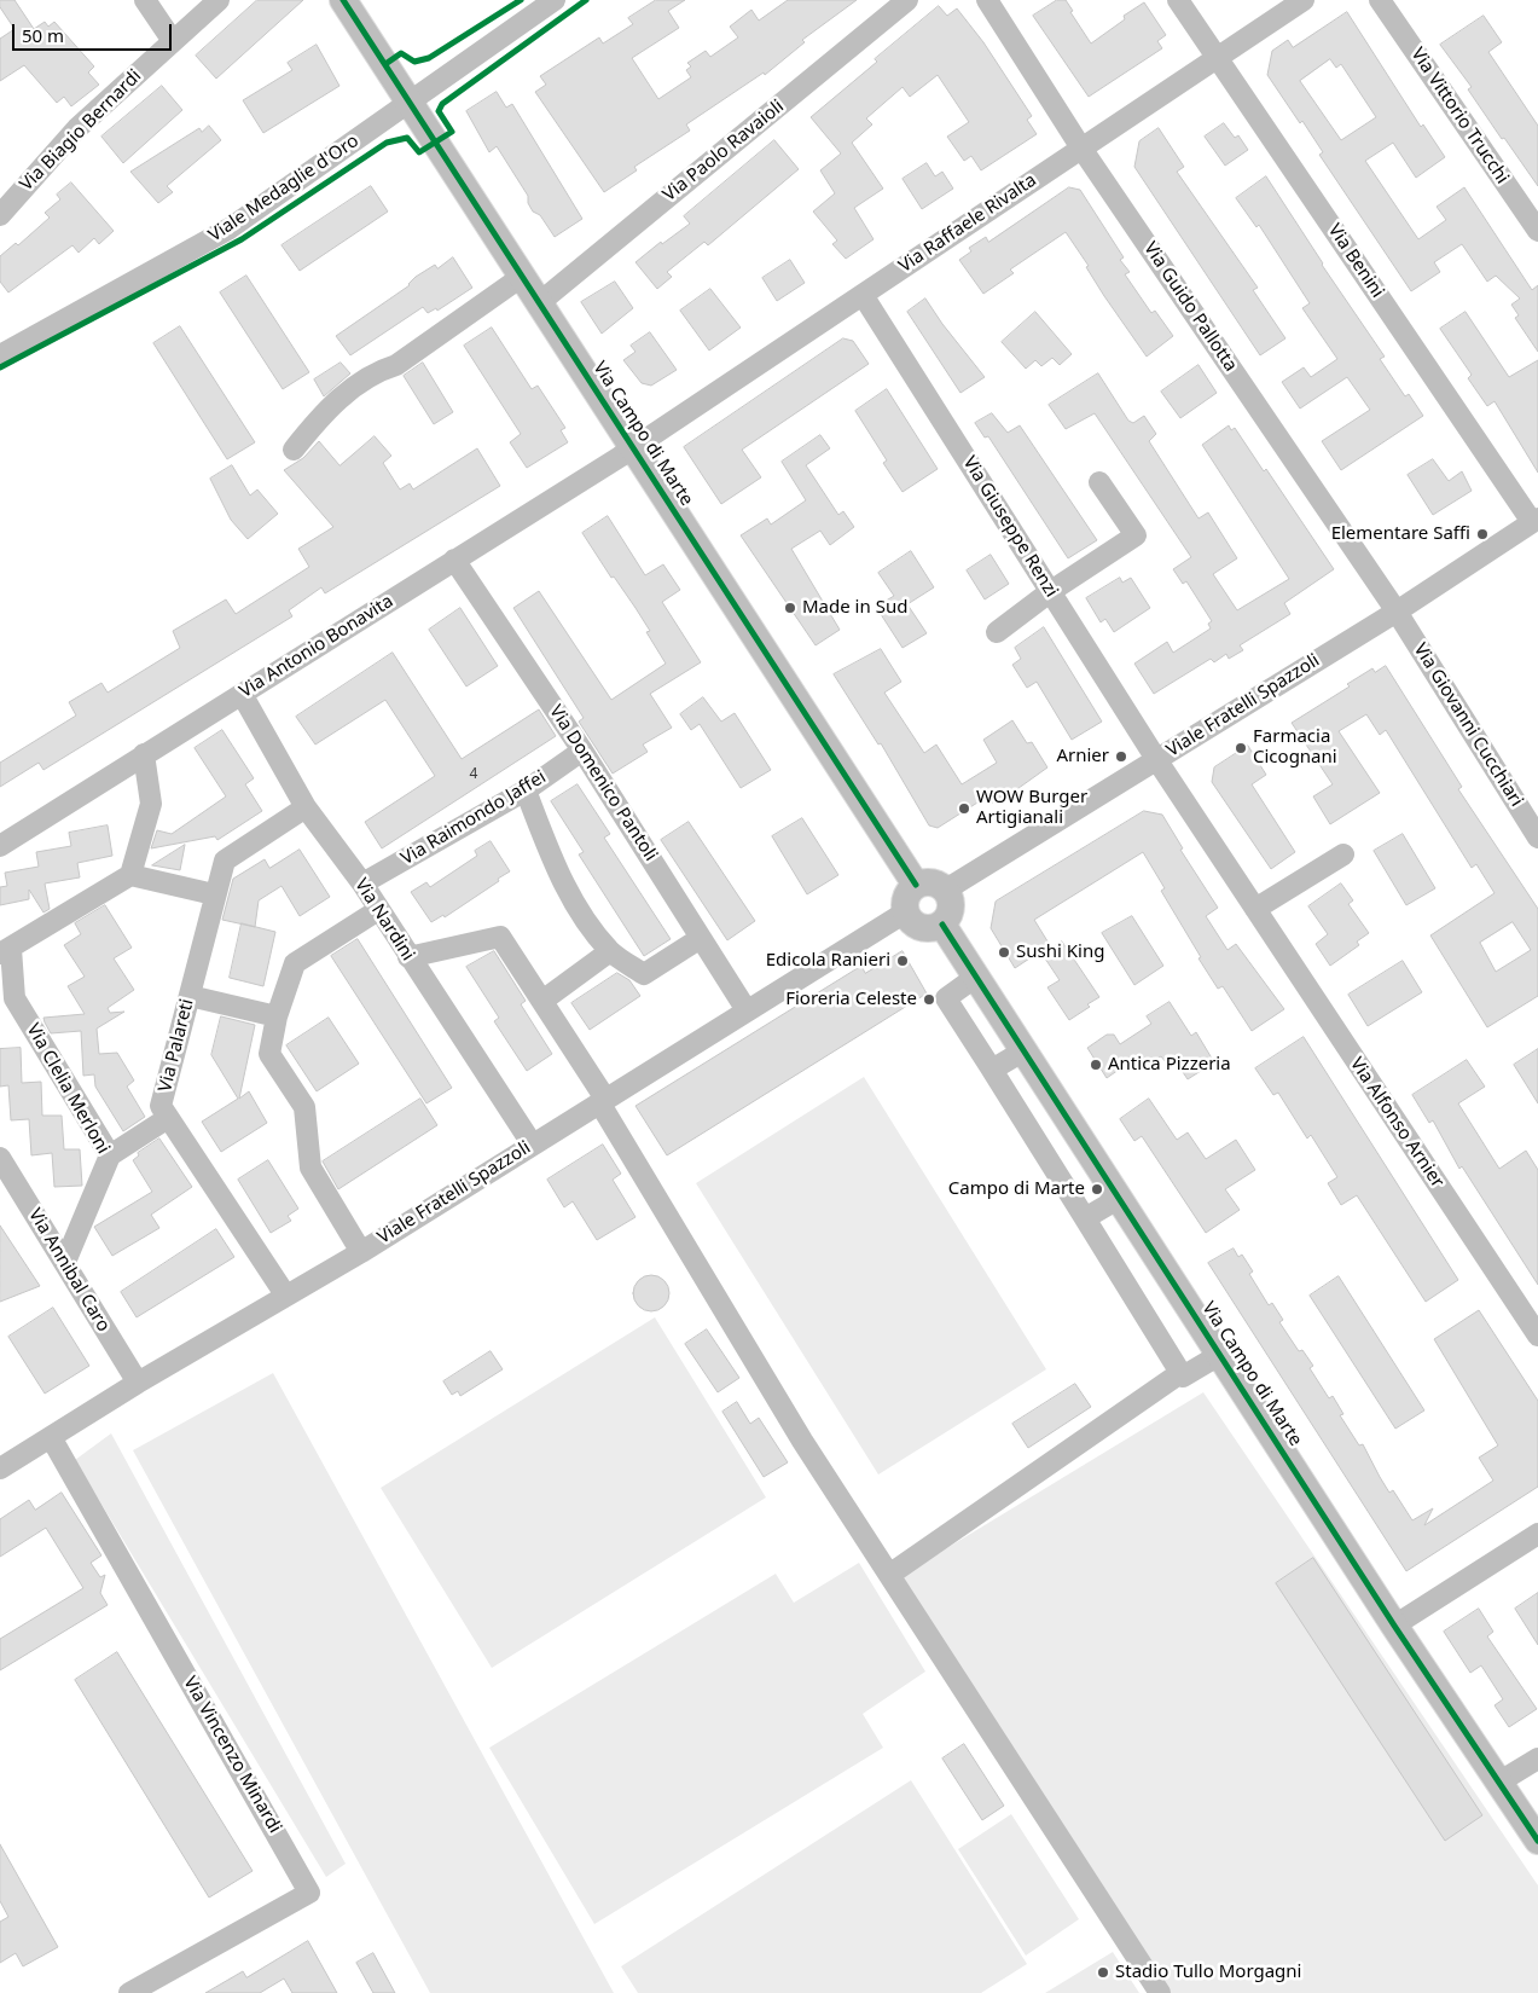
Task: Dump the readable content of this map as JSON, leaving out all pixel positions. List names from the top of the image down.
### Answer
{
  "streets": {
    "main road": ["Via Campo di Marte"],
    "street": [
      "Via Vittorio Trucchi",
      "Via Biagio Bernardi",
      "Via Paolo Ravaioli",
      "Viale Medaglie d'Oro",
      "Via Raffaele Rivalta",
      "Via Benini",
      "Via Guido Pallotta",
      "Via Giuseppe Renzi",
      "Via Antonio Bonavita",
      "Viale Fratelli Spazzoli",
      "Via Giovanni Cucchiari",
      "Via Domenico Pantoli",
      "Via Raimondo Jaffei",
      "Via Nardini",
      "Via Palareti",
      "Via Clelia Merloni",
      "Via Alfonso Arnier",
      "Via Annibal Caro",
      "Via Vincenzo Minardi"
    ]
  },
  "crossings": [
    ["Via Paolo Ravaioli", "Via Campo di Marte"],
    ["Viale Medaglie d'Oro", "Via Campo di Marte"],
    ["Via Raffaele Rivalta", "Via Benini"],
    ["Via Raffaele Rivalta", "Via Guido Pallotta"],
    ["Via Raffaele Rivalta", "Via Campo di Marte"],
    ["Via Raffaele Rivalta", "Via Giuseppe Renzi"],
    ["Via Raffaele Rivalta", "Via Antonio Bonavita"],
    ["Via Benini", "Viale Fratelli Spazzoli"],
    ["Via Guido Pallotta", "Viale Fratelli Spazzoli"],
    ["Via Guido Pallotta", "Via Giovanni Cucchiari"],
    ["Via Campo di Marte", "Via Antonio Bonavita"],
    ["Via Campo di Marte", "Viale Fratelli Spazzoli"],
    ["Via Giuseppe Renzi", "Viale Fratelli Spazzoli"],
    ["Via Giuseppe Renzi", "Via Alfonso Arnier"],
    ["Via Antonio Bonavita", "Via Domenico Pantoli"],
    ["Via Antonio Bonavita", "Via Nardini"],
    ["Viale Fratelli Spazzoli", "Via Giovanni Cucchiari"],
    ["Viale Fratelli Spazzoli", "Via Domenico Pantoli"],
    ["Viale Fratelli Spazzoli", "Via Nardini"],
    ["Viale Fratelli Spazzoli", "Via Palareti"],
    ["Viale Fratelli Spazzoli", "Via Alfonso Arnier"],
    ["Viale Fratelli Spazzoli", "Via Annibal Caro"],
    ["Viale Fratelli Spazzoli", "Via Vincenzo Minardi"],
    ["Via Domenico Pantoli", "Via Raimondo Jaffei"],
    ["Via Raimondo Jaffei", "Via Nardini"],
    ["Via Nardini", "Via Palareti"],
    ["Via Clelia Merloni", "Via Annibal Caro"]
  ],
  "places": [
    "Elementare Saffi",
    "Made in Sud",
    "Farmacia Cicognani",
    "Arnier",
    "WOW Burger Artigianali",
    "Sushi King",
    "Edicola Ranieri",
    "Fioreria Celeste",
    "Antica Pizzeria",
    "Campo di Marte",
    "Stadio Tullo Morgagni"
  ],
  "house_numbers": ["4"],
  "scale_bar": "50 m"
}
